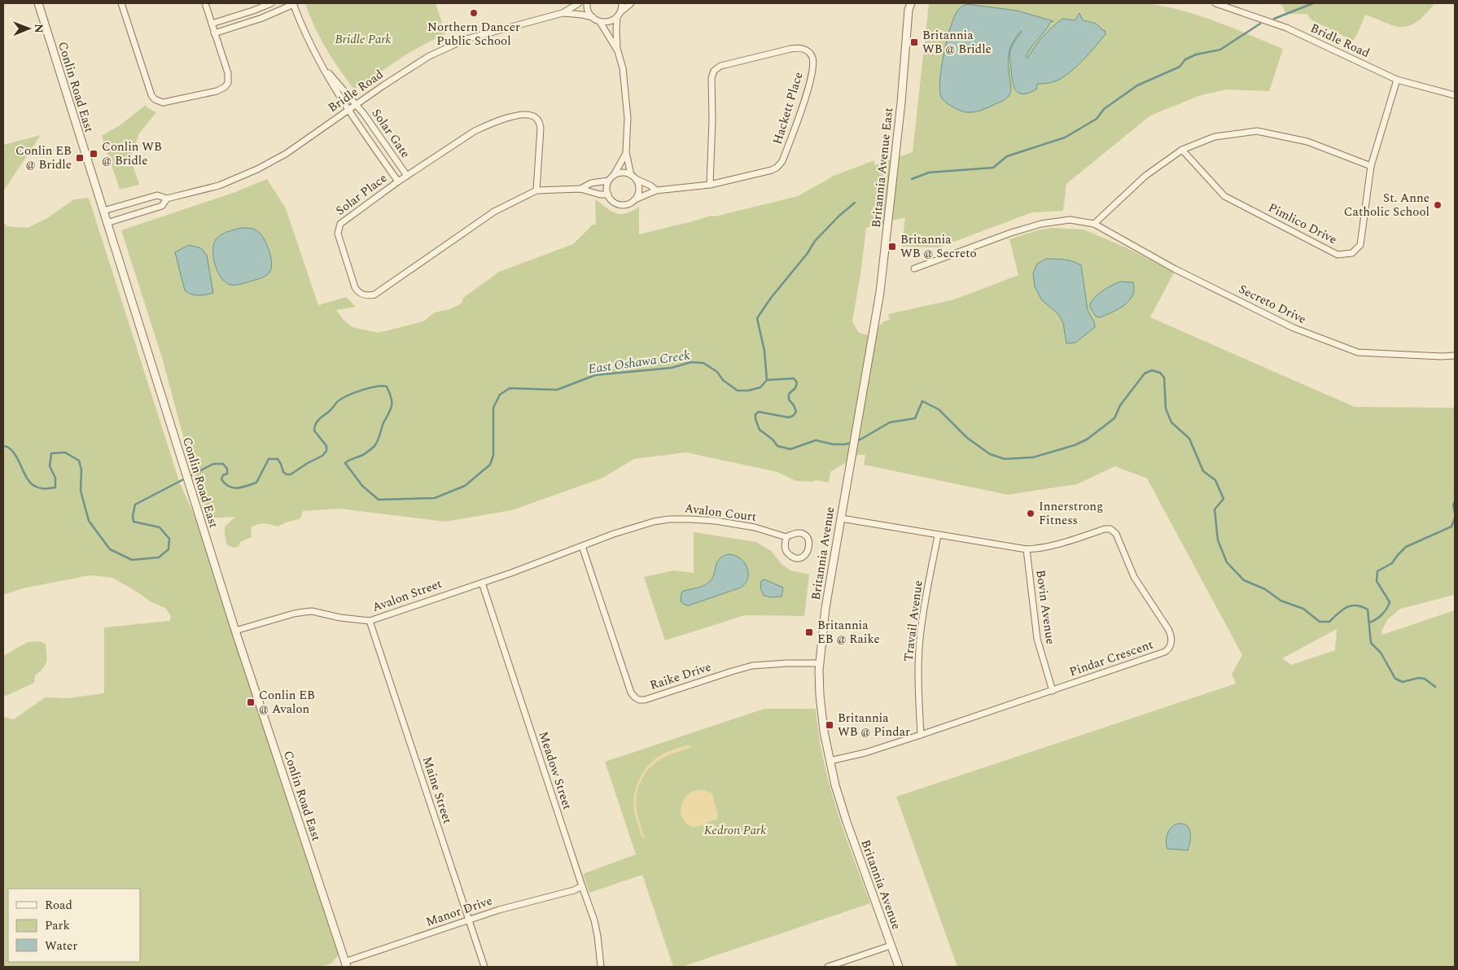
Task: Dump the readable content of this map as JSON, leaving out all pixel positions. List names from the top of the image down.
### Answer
{
  "streets": {
    "street": [
      "Bridle Road",
      "Conlin Road East",
      "Hackett Place",
      "Solar Gate",
      "Britannia Avenue East",
      "Solar Place",
      "Pimlico Drive",
      "Secreto Drive",
      "Avalon Court",
      "Britannia Avenue",
      "Avalon Street",
      "Bovin Avenue",
      "Travail Avenue",
      "Pindar Crescent",
      "Raike Drive",
      "Meadow Street",
      "Maine Street",
      "Manor Drive"
    ]
  },
  "crossings": [
    ["Bridle Road", "Conlin Road East"],
    ["Bridle Road", "Solar Gate"],
    ["Bridle Road", "Pimlico Drive"],
    ["Conlin Road East", "Avalon Street"],
    ["Conlin Road East", "Manor Drive"],
    ["Hackett Place", "Solar Place"],
    ["Solar Gate", "Solar Place"],
    ["Britannia Avenue East", "Britannia Avenue"],
    ["Avalon Court", "Avalon Street"],
    ["Avalon Court", "Raike Drive"],
    ["Britannia Avenue", "Pindar Crescent"],
    ["Britannia Avenue", "Raike Drive"],
    ["Avalon Street", "Raike Drive"],
    ["Avalon Street", "Meadow Street"],
    ["Avalon Street", "Maine Street"],
    ["Bovin Avenue", "Pindar Crescent"],
    ["Travail Avenue", "Pindar Crescent"],
    ["Meadow Street", "Manor Drive"],
    ["Maine Street", "Manor Drive"]
  ],
  "water": ["East Oshawa Creek"],
  "parks": ["Bridle Park", "Kedron Park"],
  "places": {
    "other": ["Northern Dancer Public School", "St. Anne Catholic School", "Innerstrong Fitness"],
    "transit": [
      "Britannia WB @ Bridle",
      "Conlin WB @ Bridle",
      "Conlin EB @ Bridle",
      "Britannia WB @ Secreto",
      "Britannia EB @ Raike",
      "Conlin EB @ Avalon",
      "Britannia WB @ Pindar"
    ]
  },
  "legend": ["Road", "Park", "Water"],
  "north": "right"
}
